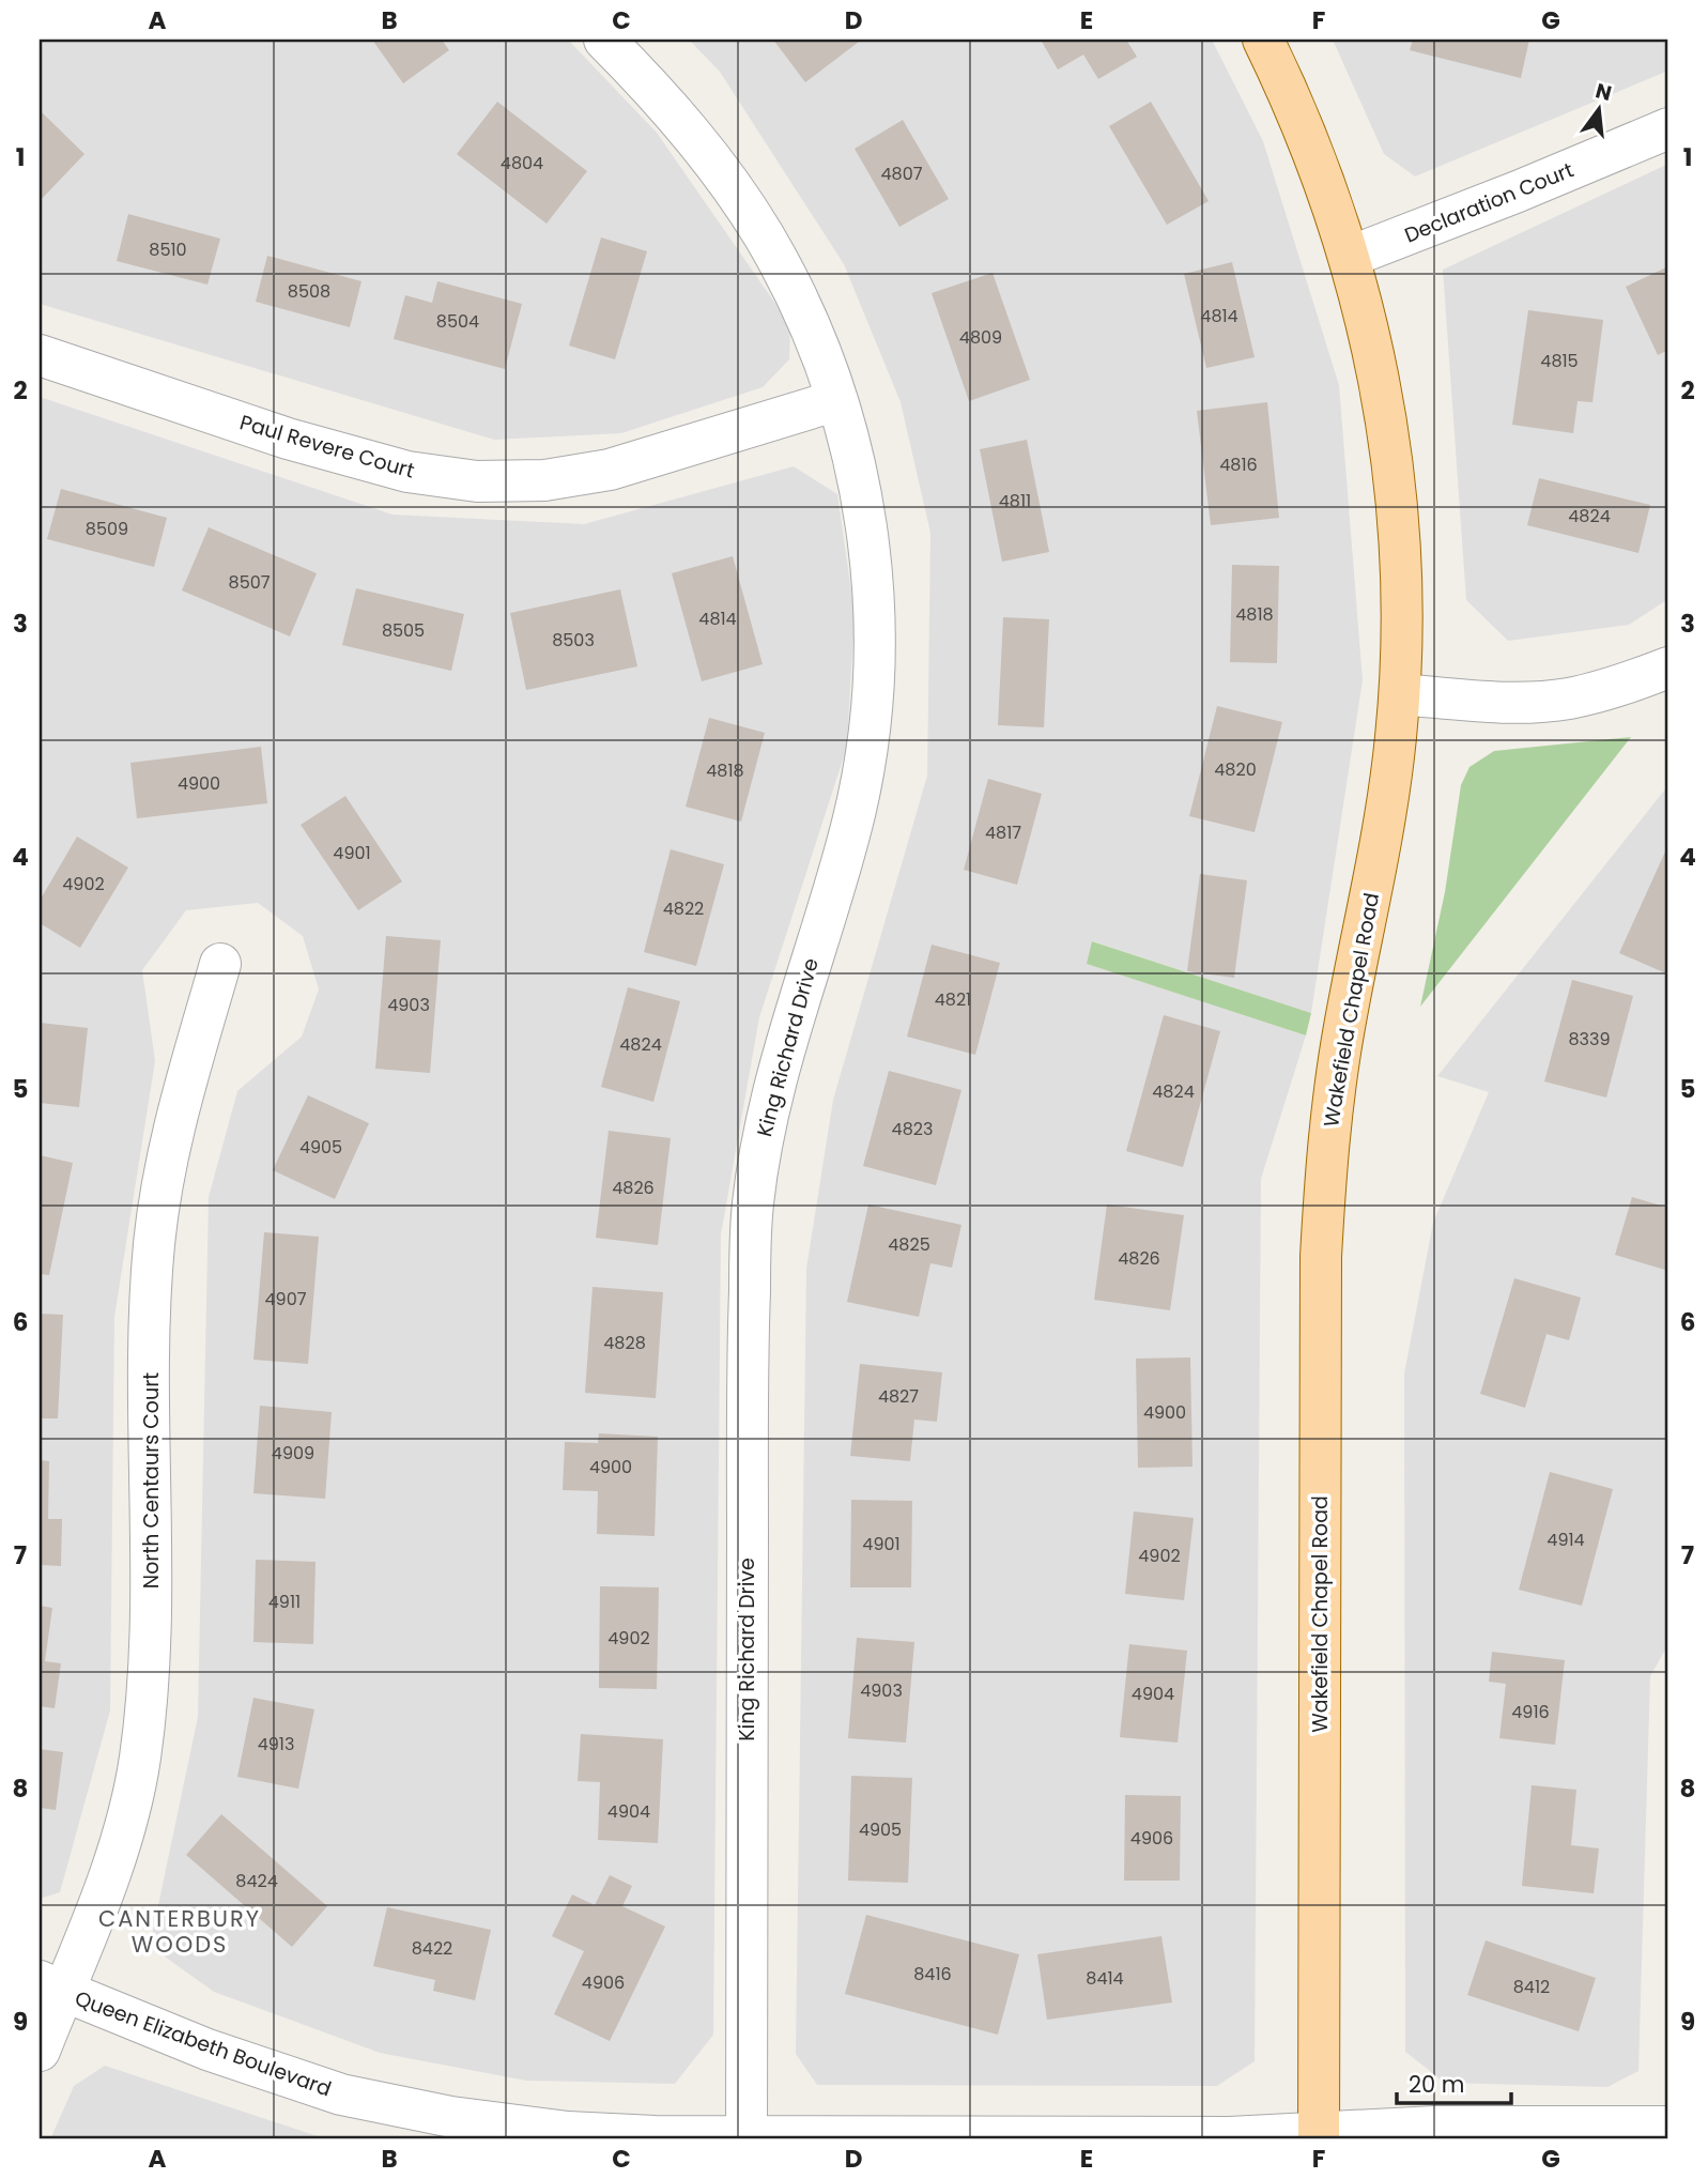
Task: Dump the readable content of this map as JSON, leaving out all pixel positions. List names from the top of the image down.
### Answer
{
  "streets": {
    "main road": ["Wakefield Chapel Road"],
    "street": [
      "Declaration Court",
      "Paul Revere Court",
      "King Richard Drive",
      "North Centaurs Court",
      "Queen Elizabeth Boulevard"
    ]
  },
  "crossings": [
    ["Declaration Court", "Wakefield Chapel Road"],
    ["Paul Revere Court", "King Richard Drive"],
    ["Wakefield Chapel Road", "Queen Elizabeth Boulevard"],
    ["King Richard Drive", "Queen Elizabeth Boulevard"],
    ["North Centaurs Court", "Queen Elizabeth Boulevard"]
  ],
  "districts": ["CANTERBURY WOODS"],
  "house_numbers": [
    "4804",
    "4807",
    "8510",
    "8508",
    "4814",
    "8504",
    "4809",
    "4815",
    "4816",
    "4811",
    "4824",
    "8509",
    "8507",
    "4818",
    "4814",
    "8505",
    "8503",
    "4820",
    "4818",
    "4900",
    "4817",
    "4901",
    "4902",
    "4822",
    "4821",
    "4903",
    "8339",
    "4824",
    "4824",
    "4823",
    "4905",
    "4826",
    "4825",
    "4826",
    "4907",
    "4828",
    "4827",
    "4900",
    "4909",
    "4900",
    "4914",
    "4901",
    "4902",
    "4911",
    "4902",
    "4903",
    "4904",
    "4916",
    "4913",
    "4904",
    "4905",
    "4906",
    "8424",
    "8422",
    "8416",
    "8414",
    "4906",
    "8412"
  ],
  "scale_bar": "20 m",
  "north": "top",
  "grid": {
    "columns": [
      "A",
      "B",
      "C",
      "D",
      "E",
      "F",
      "G"
    ],
    "rows": [
      "1",
      "2",
      "3",
      "4",
      "5",
      "6",
      "7",
      "8",
      "9"
    ]
  }
}
